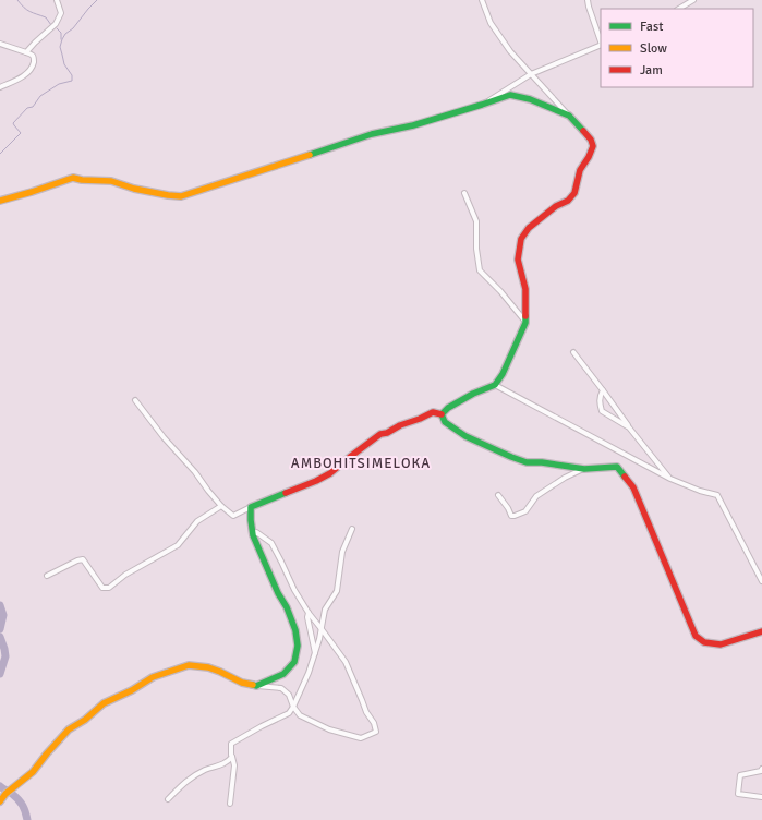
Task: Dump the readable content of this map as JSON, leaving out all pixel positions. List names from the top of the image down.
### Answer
{
  "districts": ["AMBOHITSIMELOKA"],
  "legend": ["Fast", "Slow", "Jam"]
}
